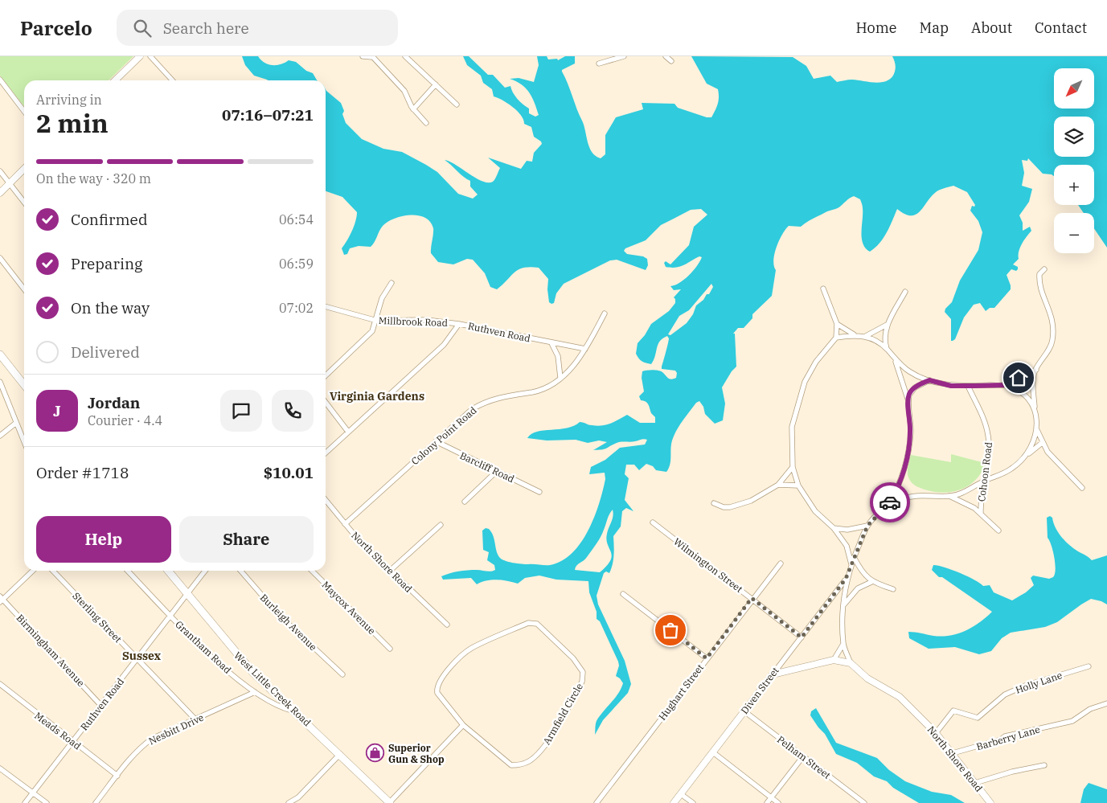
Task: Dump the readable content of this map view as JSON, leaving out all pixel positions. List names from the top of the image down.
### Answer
{
  "streets": {
    "main road": ["West Little Creek Road"],
    "street": [
      "Millbrook Road",
      "Ruthven Road",
      "Colony Point Road",
      "Barcliff Road",
      "Cohoon Road",
      "North Shore Road",
      "Wilmington Street",
      "Maycox Avenue",
      "Sterling Street",
      "Burleigh Avenue",
      "Grantham Road",
      "Birmingham Avenue",
      "Holly Lane",
      "Diven Street",
      "Hughart Street",
      "Armfield Circle",
      "Nesbitt Drive",
      "Meads Road",
      "Barberry Lane",
      "Pelham Street"
    ]
  },
  "crossings": [
    ["Millbrook Road", "Ruthven Road"],
    ["Ruthven Road", "Colony Point Road"],
    ["Ruthven Road", "Sterling Street"],
    ["Ruthven Road", "Grantham Road"],
    ["Ruthven Road", "Birmingham Avenue"],
    ["Ruthven Road", "West Little Creek Road"],
    ["Ruthven Road", "Meads Road"],
    ["Colony Point Road", "Barcliff Road"],
    ["Colony Point Road", "North Shore Road"],
    ["Cohoon Road", "North Shore Road"],
    ["North Shore Road", "Holly Lane"],
    ["North Shore Road", "Diven Street"],
    ["North Shore Road", "Barberry Lane"],
    ["Wilmington Street", "Diven Street"],
    ["Wilmington Street", "Hughart Street"],
    ["Sterling Street", "Nesbitt Drive"],
    ["Grantham Road", "West Little Creek Road"],
    ["Grantham Road", "Nesbitt Drive"],
    ["Diven Street", "Pelham Street"],
    ["Nesbitt Drive", "Meads Road"]
  ],
  "districts": ["Virginia Gardens", "Sussex"],
  "places": {
    "shop": ["Superior Gun & Shop"]
  },
  "north": "bottom left",
  "page": {
    "header": "Parcelo",
    "search": "Search here",
    "nav": [
      "Home",
      "Map",
      "About",
      "Contact"
    ],
    "map_buttons": ["+", "−"],
    "heading": ["2 min", "Arriving in", "07:16–07:21"],
    "panel": [
      "Jordan",
      "Courier · 4.4",
      "Order #1718",
      "$10.01"
    ],
    "bar": "On the way · 320 m",
    "list": [
      ["Confirmed", "06:54"],
      ["Preparing", "06:59"],
      ["On the way", "07:02"],
      "Delivered"
    ],
    "round": "J",
    "buttons": ["Help", "Share"]
  }
}
